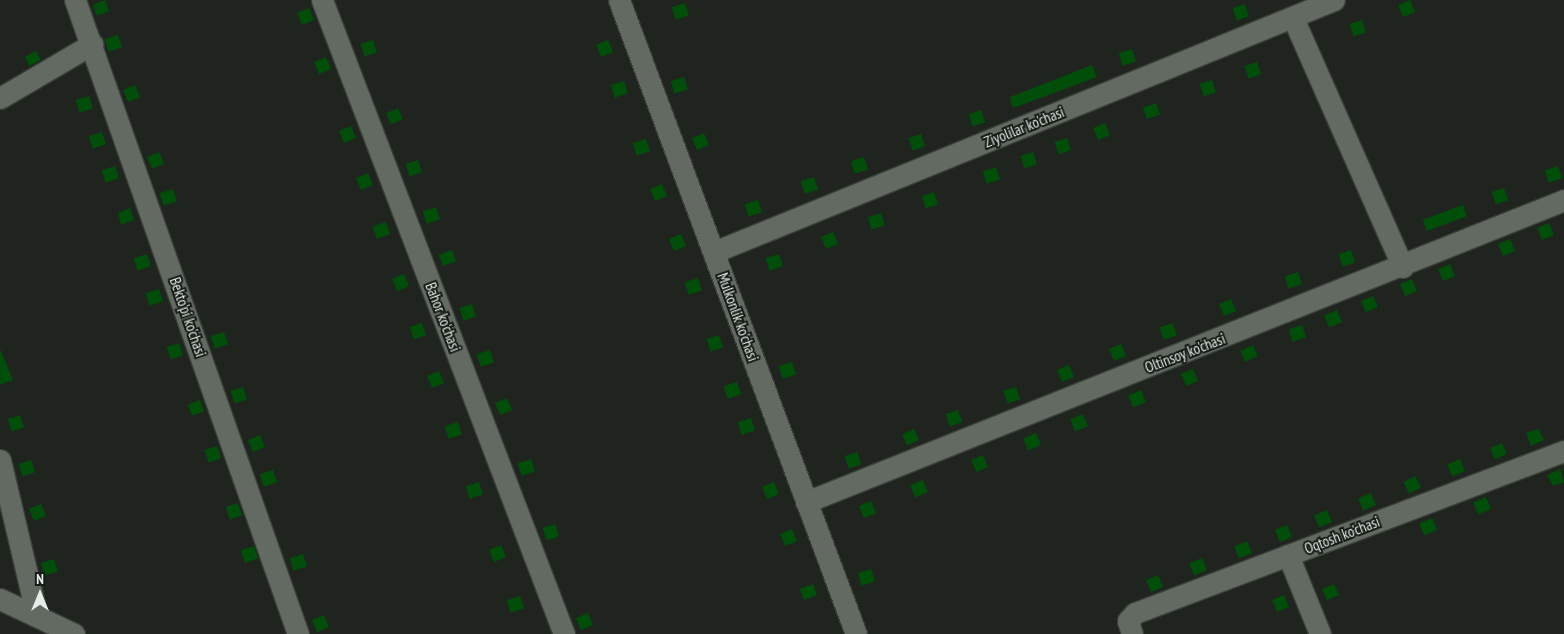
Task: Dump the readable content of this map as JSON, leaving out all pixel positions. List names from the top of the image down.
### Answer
{
  "streets": {
    "street": [
      "Ziyolilar ko'chasi",
      "Bekto'pi ko'chasi",
      "Bahor ko'chasi",
      "Mulkonlik ko'chasi",
      "Oltinsoy ko'chasi",
      "Oqtosh ko'chasi"
    ]
  },
  "crossings": [
    ["Ziyolilar ko'chasi", "Mulkonlik ko'chasi"],
    ["Mulkonlik ko'chasi", "Oltinsoy ko'chasi"]
  ],
  "north": "top"
}
